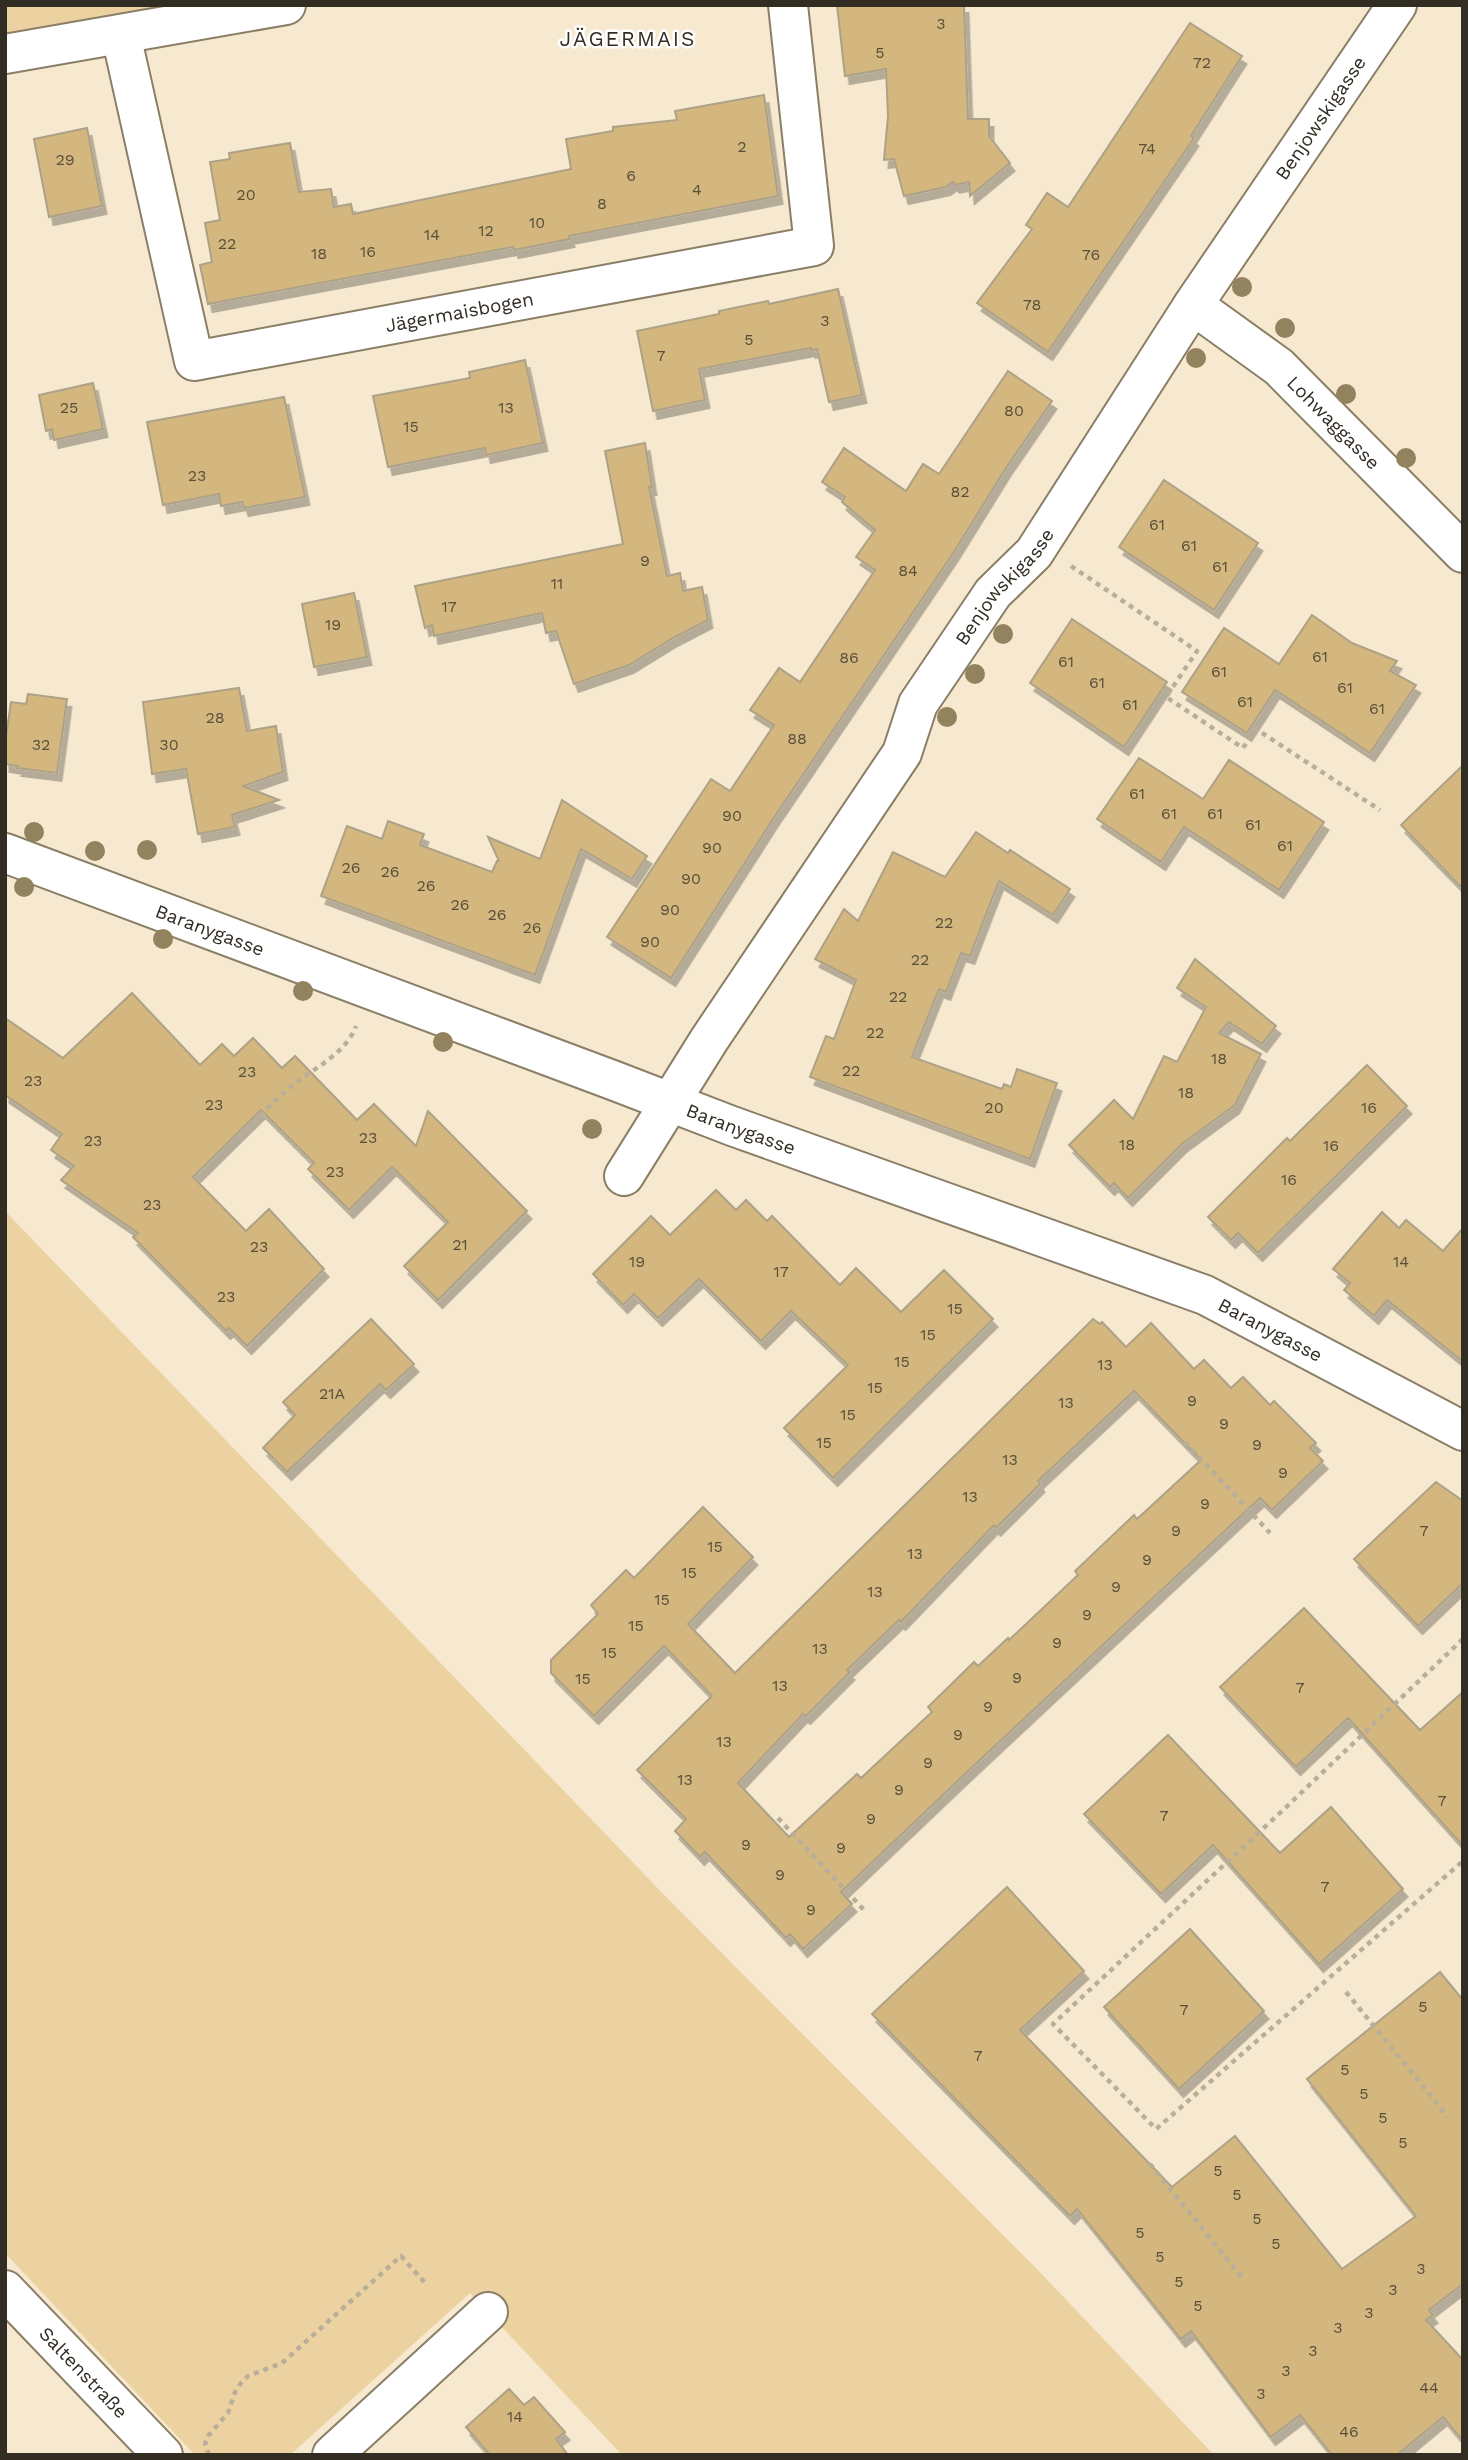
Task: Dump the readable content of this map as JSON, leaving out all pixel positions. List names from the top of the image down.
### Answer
{
  "streets": {
    "street": [
      "Benjowskigasse",
      "Jägermaisbogen",
      "Lohwaggasse",
      "Baranygasse",
      "Saltenstraße"
    ]
  },
  "crossings": [
    ["Benjowskigasse", "Lohwaggasse"],
    ["Benjowskigasse", "Baranygasse"]
  ],
  "districts": ["JÄGERMAIS"],
  "house_numbers": [
    "3",
    "5",
    "72",
    "2",
    "74",
    "29",
    "6",
    "4",
    "20",
    "8",
    "10",
    "12",
    "14",
    "22",
    "16",
    "18",
    "76",
    "78",
    "3",
    "5",
    "7",
    "25",
    "13",
    "80",
    "15",
    "23",
    "82",
    "61",
    "61",
    "9",
    "61",
    "84",
    "11",
    "17",
    "19",
    "61",
    "86",
    "61",
    "61",
    "61",
    "61",
    "61",
    "61",
    "61",
    "28",
    "88",
    "32",
    "30",
    "61",
    "61",
    "61",
    "90",
    "61",
    "61",
    "90",
    "26",
    "26",
    "90",
    "26",
    "26",
    "90",
    "26",
    "22",
    "26",
    "90",
    "22",
    "22",
    "22",
    "18",
    "22",
    "23",
    "23",
    "18",
    "23",
    "20",
    "16",
    "23",
    "23",
    "18",
    "16",
    "23",
    "16",
    "23",
    "21",
    "23",
    "19",
    "14",
    "17",
    "23",
    "15",
    "15",
    "15",
    "13",
    "15",
    "21A",
    "9",
    "13",
    "15",
    "9",
    "15",
    "9",
    "13",
    "9",
    "13",
    "9",
    "9",
    "7",
    "15",
    "13",
    "9",
    "15",
    "9",
    "13",
    "15",
    "9",
    "15",
    "9",
    "13",
    "15",
    "9",
    "15",
    "13",
    "7",
    "9",
    "9",
    "13",
    "9",
    "13",
    "9",
    "7",
    "7",
    "9",
    "9",
    "9",
    "9",
    "7",
    "9",
    "5",
    "7",
    "7",
    "5",
    "5",
    "5",
    "5",
    "5",
    "5",
    "5",
    "5",
    "5",
    "5",
    "3",
    "5",
    "3",
    "5",
    "3",
    "3",
    "3",
    "3",
    "44",
    "3",
    "14",
    "46"
  ]
}
